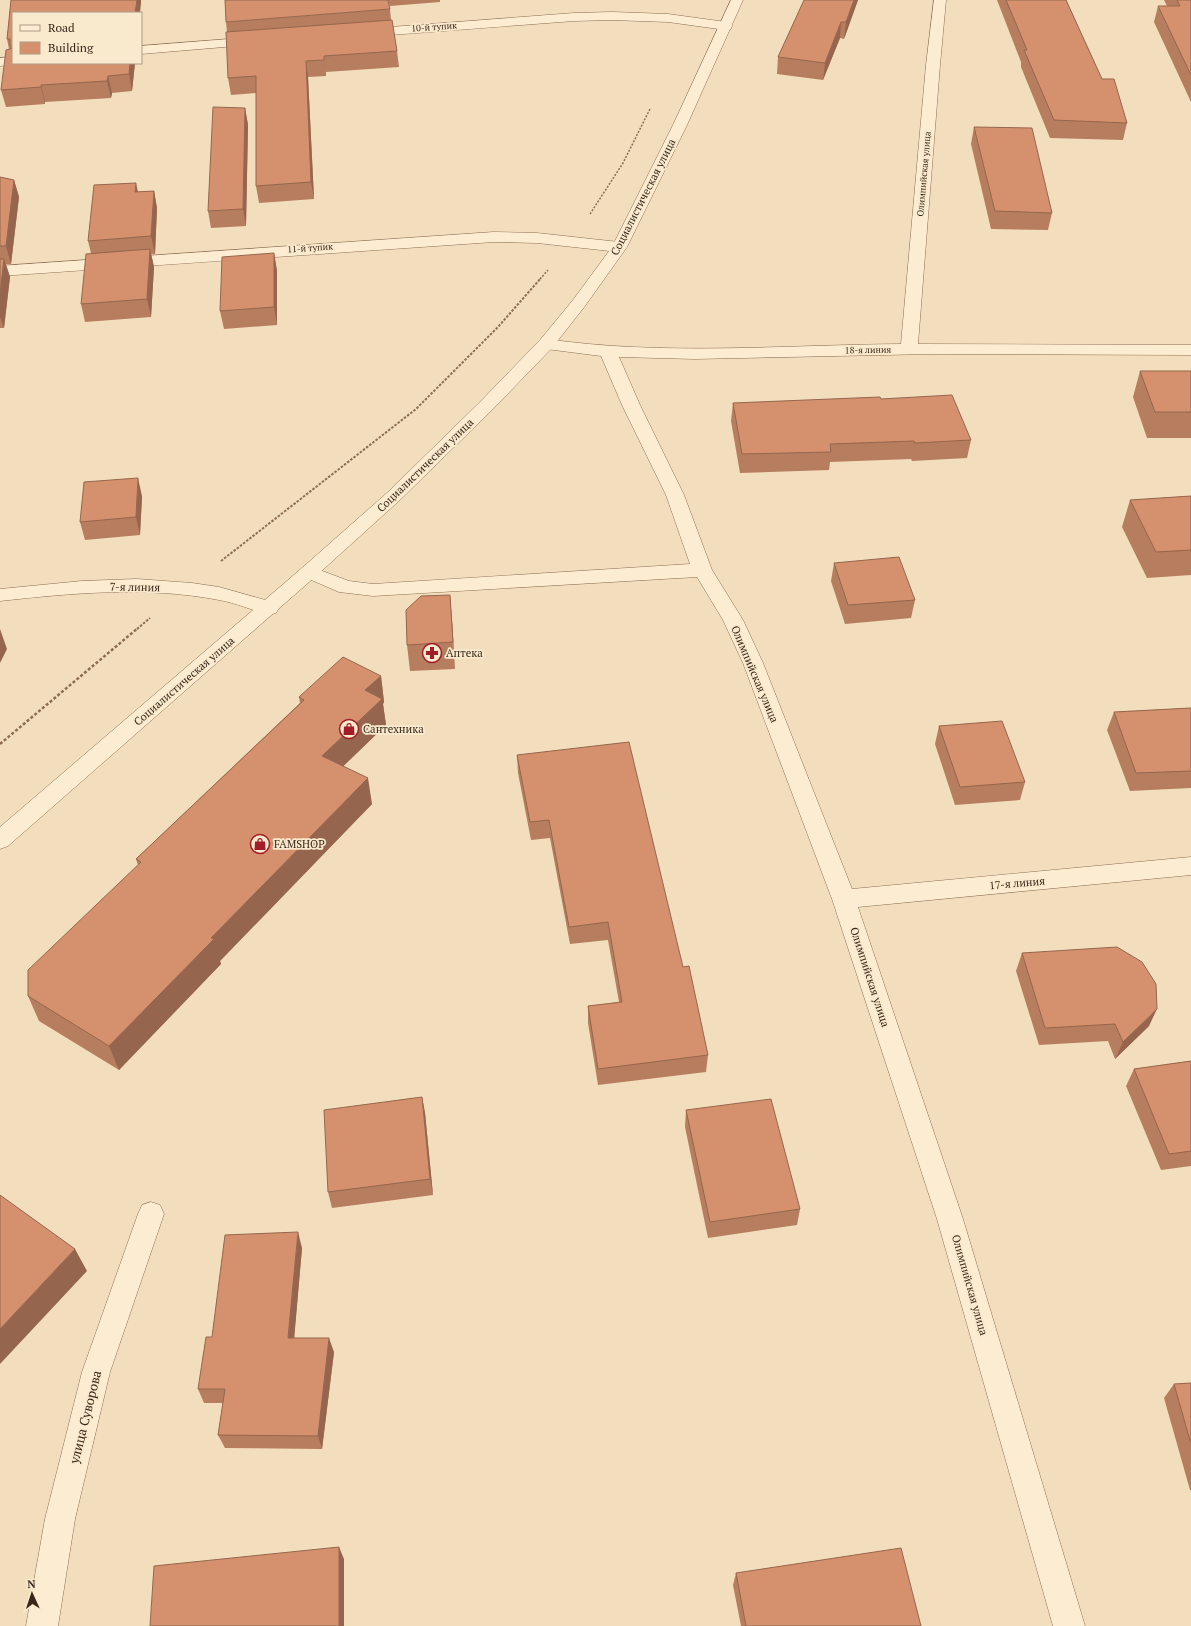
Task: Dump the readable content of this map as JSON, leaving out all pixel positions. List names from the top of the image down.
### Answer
{
  "streets": {
    "street": [
      "10-й тупик",
      "Олимпийская улица",
      "Социалистическая улица",
      "11-й тупик",
      "18-я линия",
      "7-я линия",
      "17-я линия",
      "улица Суворова"
    ]
  },
  "crossings": [
    ["10-й тупик", "Социалистическая улица"],
    ["Олимпийская улица", "18-я линия"],
    ["Олимпийская улица", "17-я линия"],
    ["Социалистическая улица", "11-й тупик"],
    ["Социалистическая улица", "18-я линия"],
    ["Социалистическая улица", "7-я линия"]
  ],
  "places": {
    "pharmacy": ["Аптека"],
    "shop": ["Сантехника", "FAMSHOP"]
  },
  "legend": ["Road", "Building"],
  "north": "top"
}
